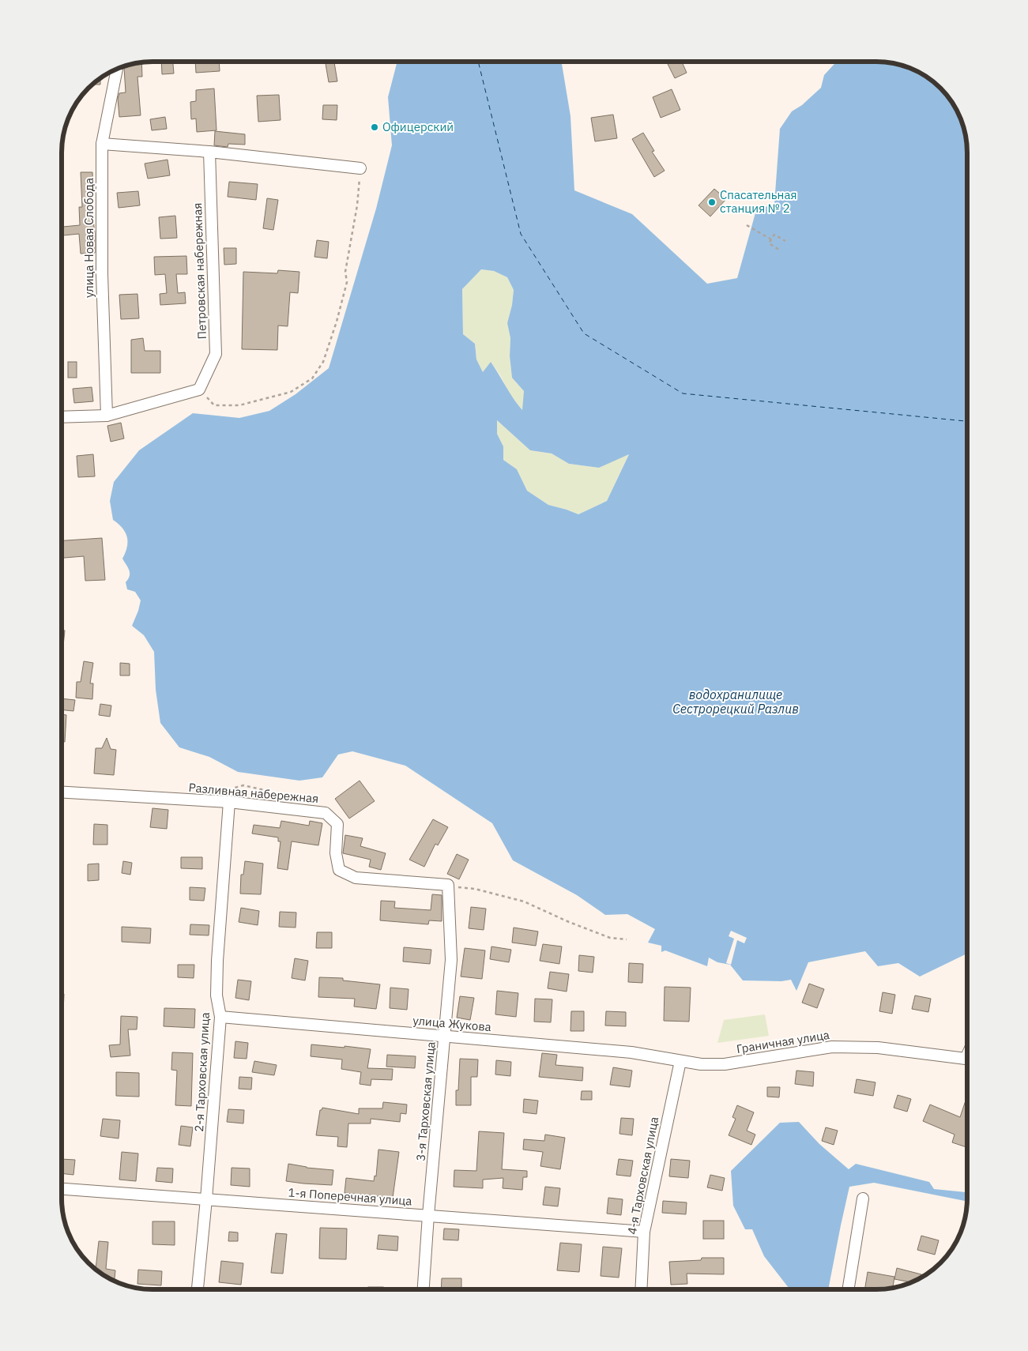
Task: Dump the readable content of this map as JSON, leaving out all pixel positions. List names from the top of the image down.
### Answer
{
  "streets": {
    "street": [
      "улица Новая Слобода",
      "Петровская набережная",
      "Разливная набережная",
      "улица Жукова",
      "Граничная улица",
      "2-я Тарховская улица",
      "3-я Тарховская улица",
      "4-я Тарховская улица",
      "1-я Поперечная улица"
    ]
  },
  "crossings": [
    ["Разливная набережная", "2-я Тарховская улица"],
    ["Разливная набережная", "3-я Тарховская улица"],
    ["улица Жукова", "Граничная улица"],
    ["улица Жукова", "2-я Тарховская улица"],
    ["улица Жукова", "3-я Тарховская улица"],
    ["улица Жукова", "4-я Тарховская улица"],
    ["Граничная улица", "4-я Тарховская улица"],
    ["2-я Тарховская улица", "1-я Поперечная улица"],
    ["3-я Тарховская улица", "1-я Поперечная улица"],
    ["4-я Тарховская улица", "1-я Поперечная улица"]
  ],
  "water": ["водохранилище Сестрорецкий Разлив"],
  "places": ["Офицерский", "Спасательная станция № 2"]
}
